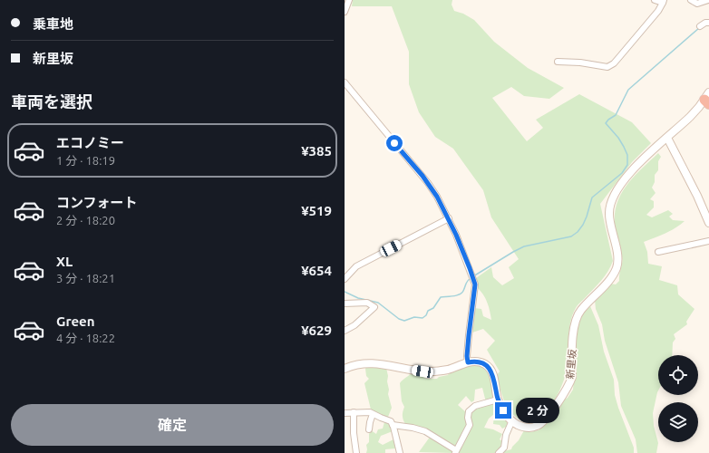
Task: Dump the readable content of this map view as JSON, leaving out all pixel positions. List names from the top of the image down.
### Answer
{
  "streets": {
    "main road": ["新里坂"]
  },
  "page": {
    "banner": ["乗車地", "新里坂"],
    "heading": "車両を選択",
    "list": [
      {
        "name": "エコノミー",
        "note": "1 分 · 18:19",
        "value": "¥385"
      },
      {
        "name": "コンフォート",
        "note": "2 分 · 18:20",
        "value": "¥519"
      },
      {
        "name": "XL",
        "note": "3 分 · 18:21",
        "value": "¥654"
      },
      {
        "name": "Green",
        "note": "4 分 · 18:22",
        "value": "¥629"
      }
    ],
    "buttons": "確定",
    "bubble": "2 分"
  }
}
